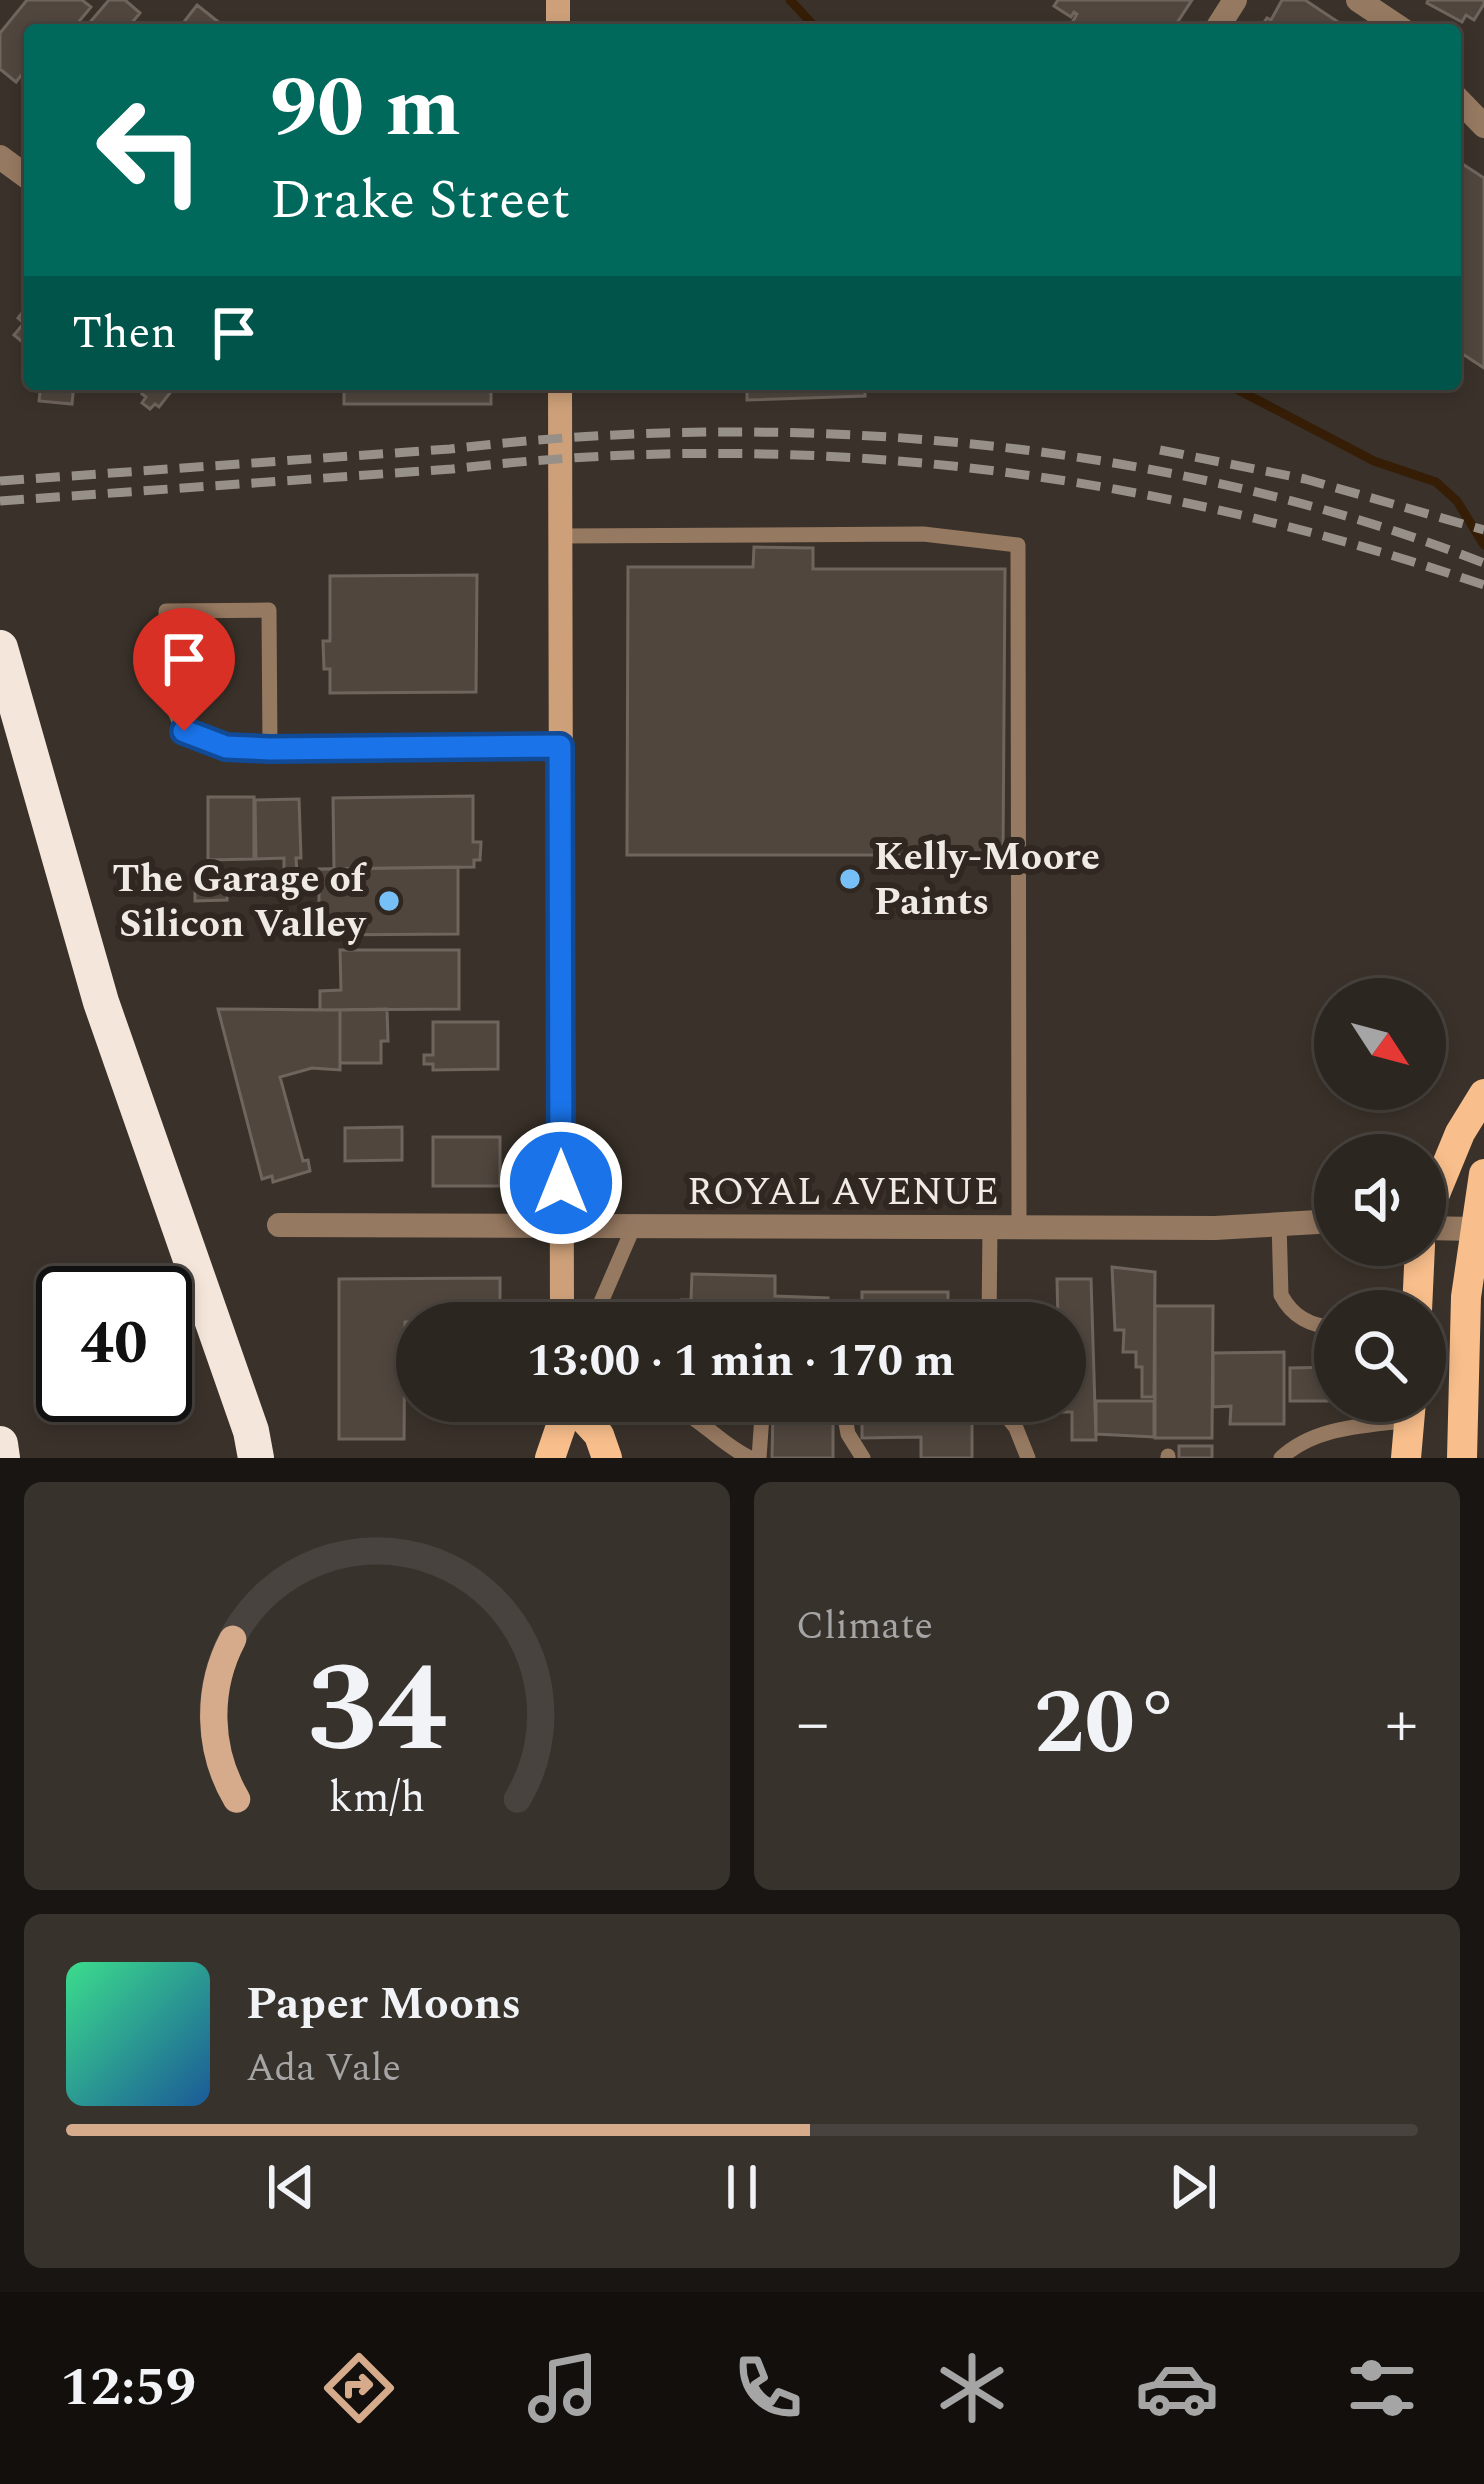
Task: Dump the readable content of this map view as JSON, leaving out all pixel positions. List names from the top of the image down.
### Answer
{
  "streets": {
    "street": ["ROYAL AVENUE"]
  },
  "places": ["Kelly-Moore Paints", "The Garage of Silicon Valley"],
  "north": "bottom right",
  "page": {
    "turn": ["90 m", "Drake Street"],
    "then": "Then",
    "limit": "40",
    "trip": "13:00 · 1 min · 170 m",
    "tile": "Climate",
    "heat": ["−", "20°", "+"],
    "song": ["Paper Moons", "Ada Vale"],
    "tabs": "12:59",
    "gauge": ["34", "km/h"]
  }
}
